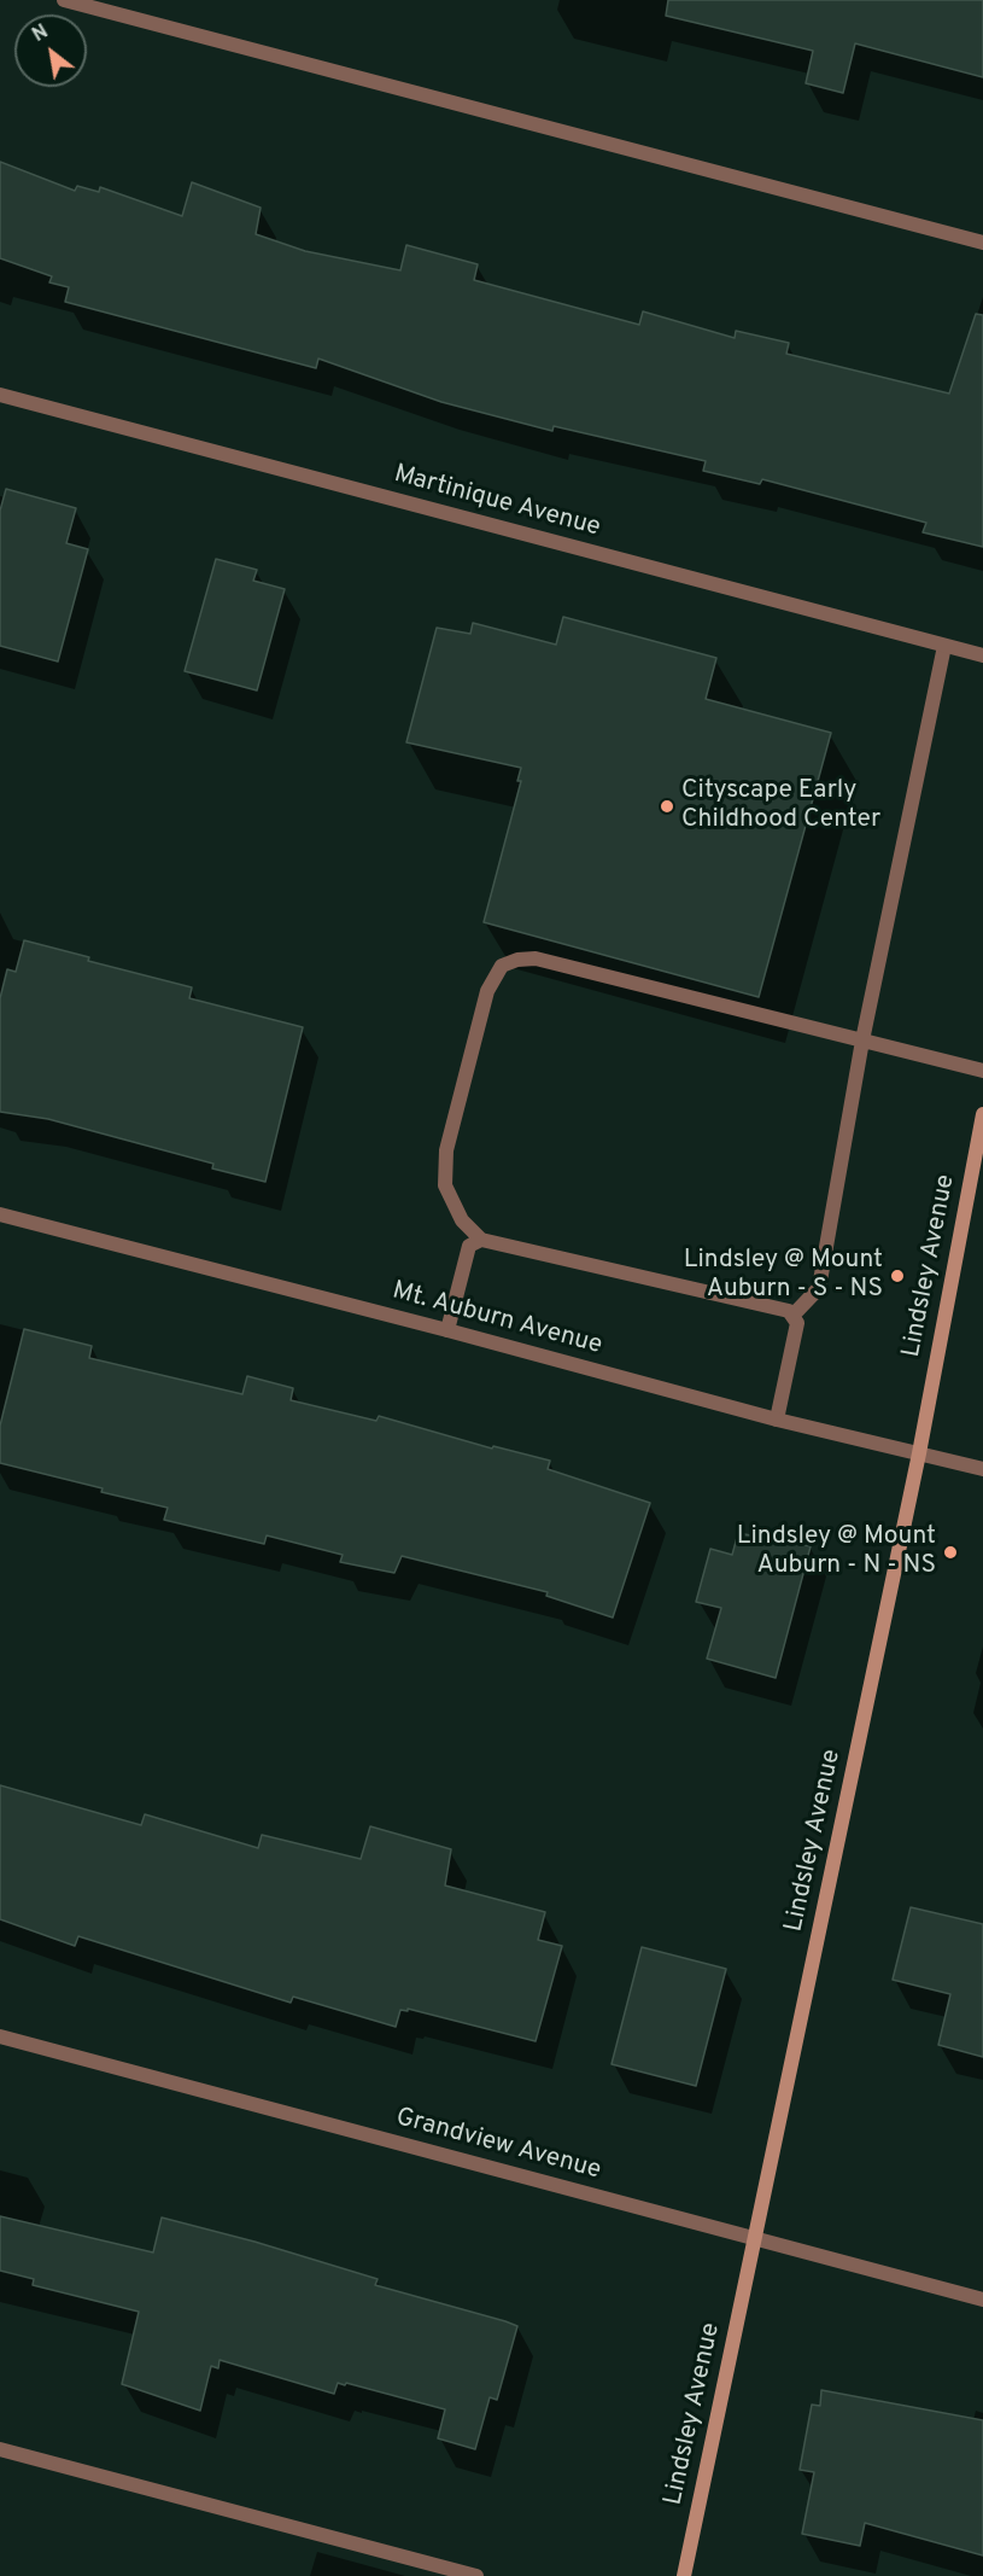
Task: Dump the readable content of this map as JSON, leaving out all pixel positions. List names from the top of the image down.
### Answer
{
  "streets": {
    "street": [
      "Martinique Avenue",
      "Lindsley Avenue",
      "Mt. Auburn Avenue",
      "Grandview Avenue"
    ]
  },
  "crossings": [
    ["Lindsley Avenue", "Mt. Auburn Avenue"],
    ["Lindsley Avenue", "Grandview Avenue"]
  ],
  "places": ["Cityscape Early Childhood Center", "Lindsley @ Mount Auburn - S - NS", "Lindsley @ Mount Auburn - N - NS"],
  "north": "top left"
}
